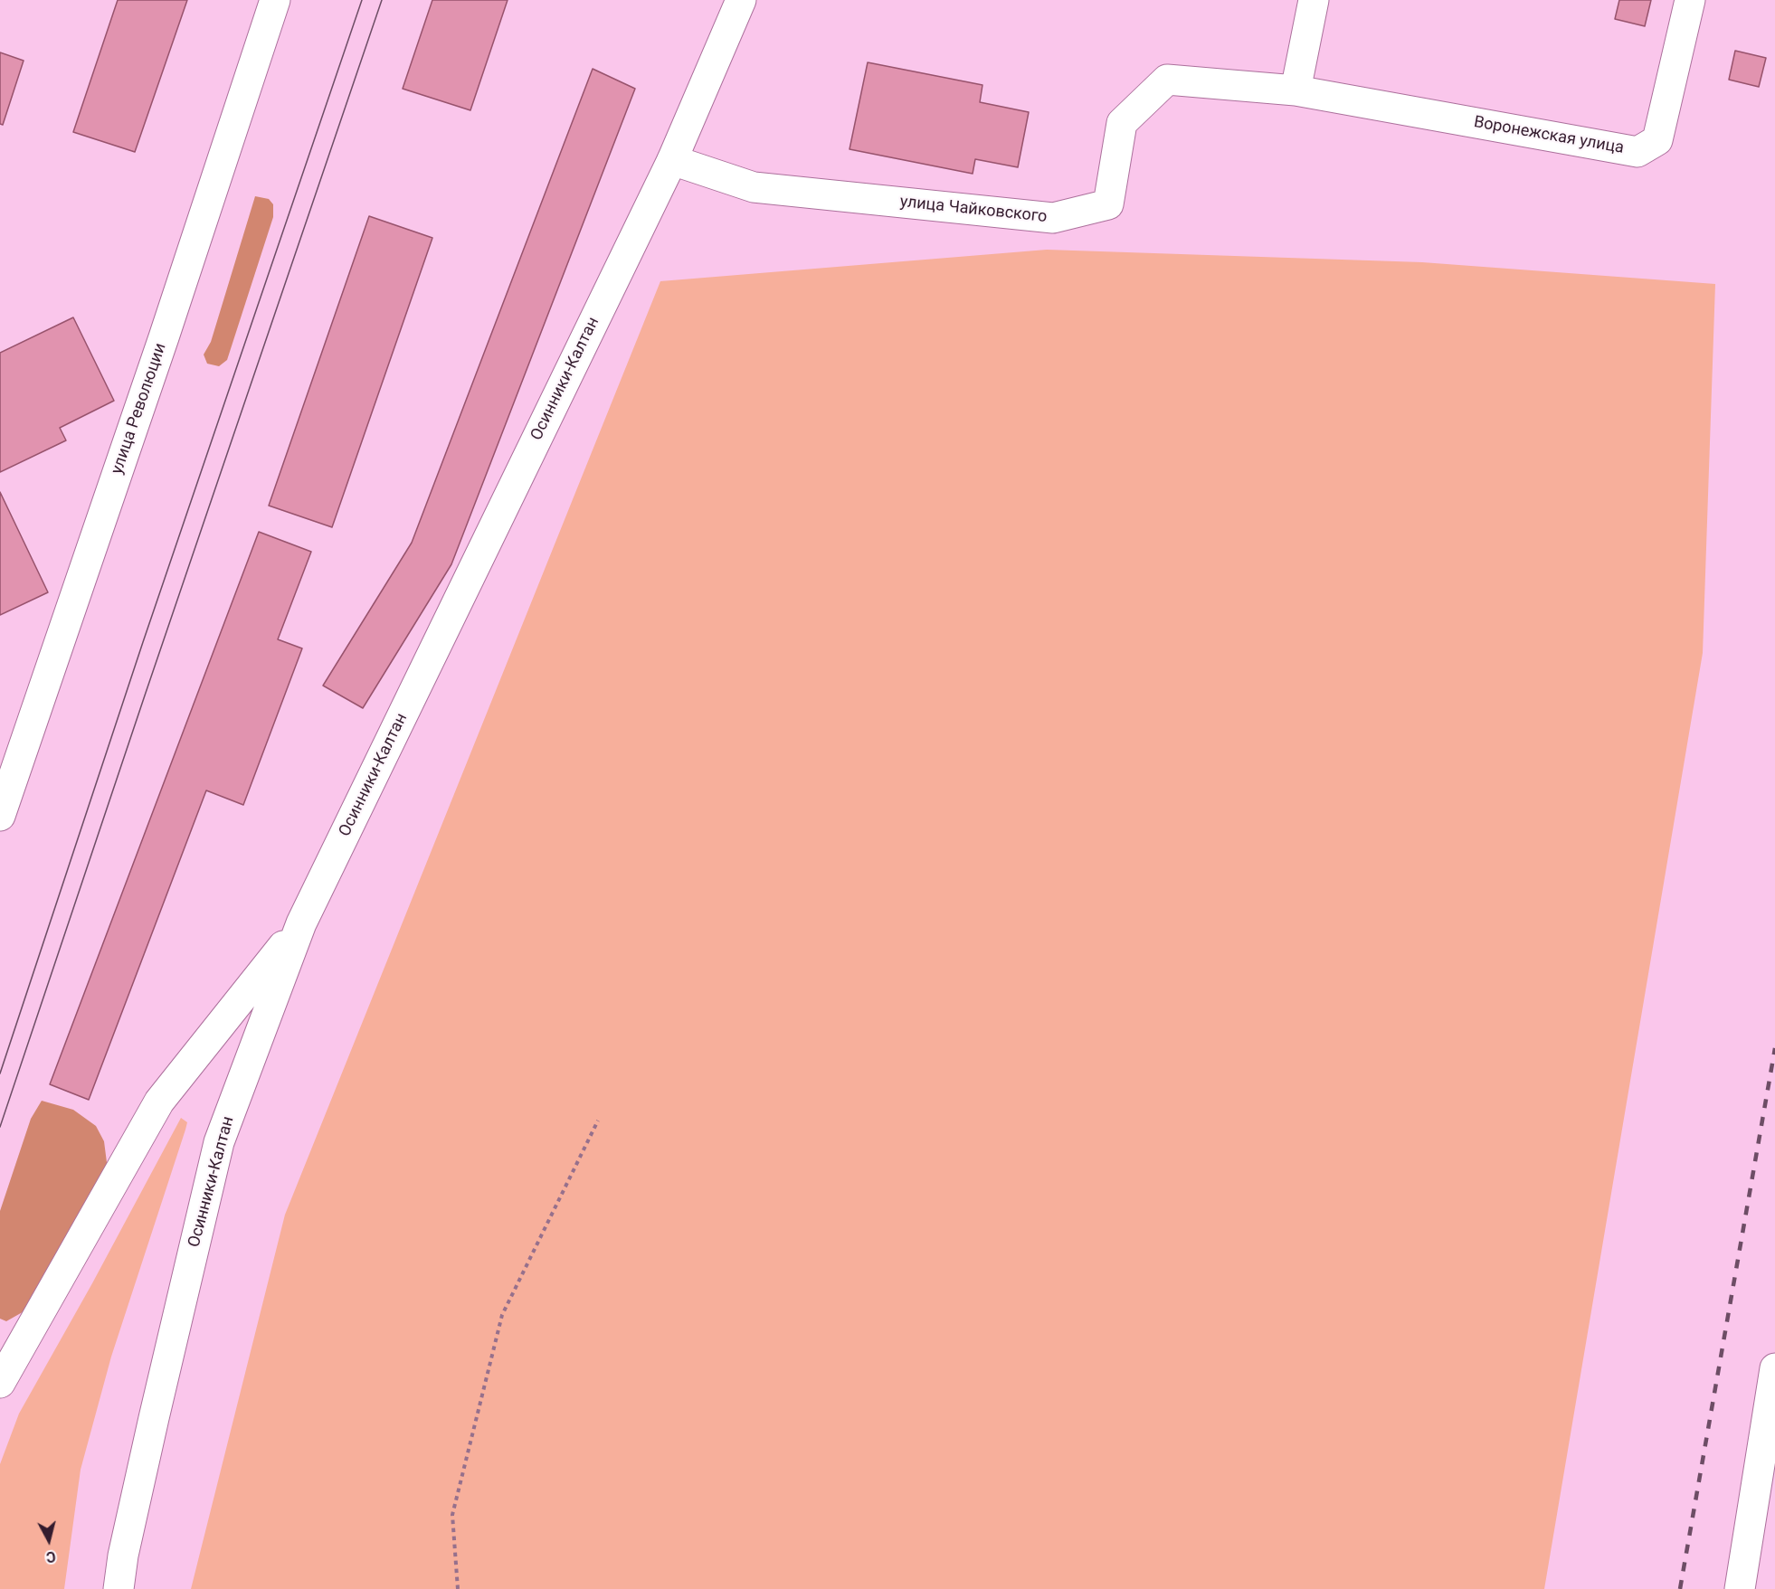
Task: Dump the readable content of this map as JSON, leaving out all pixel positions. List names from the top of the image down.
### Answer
{
  "streets": {
    "street": [
      "Воронежская улица",
      "улица Чайковского",
      "Осинники-Калтан",
      "улица Революции"
    ]
  },
  "crossings": [
    ["Воронежская улица", "улица Чайковского"],
    ["улица Чайковского", "Осинники-Калтан"]
  ],
  "north": "bottom"
}
